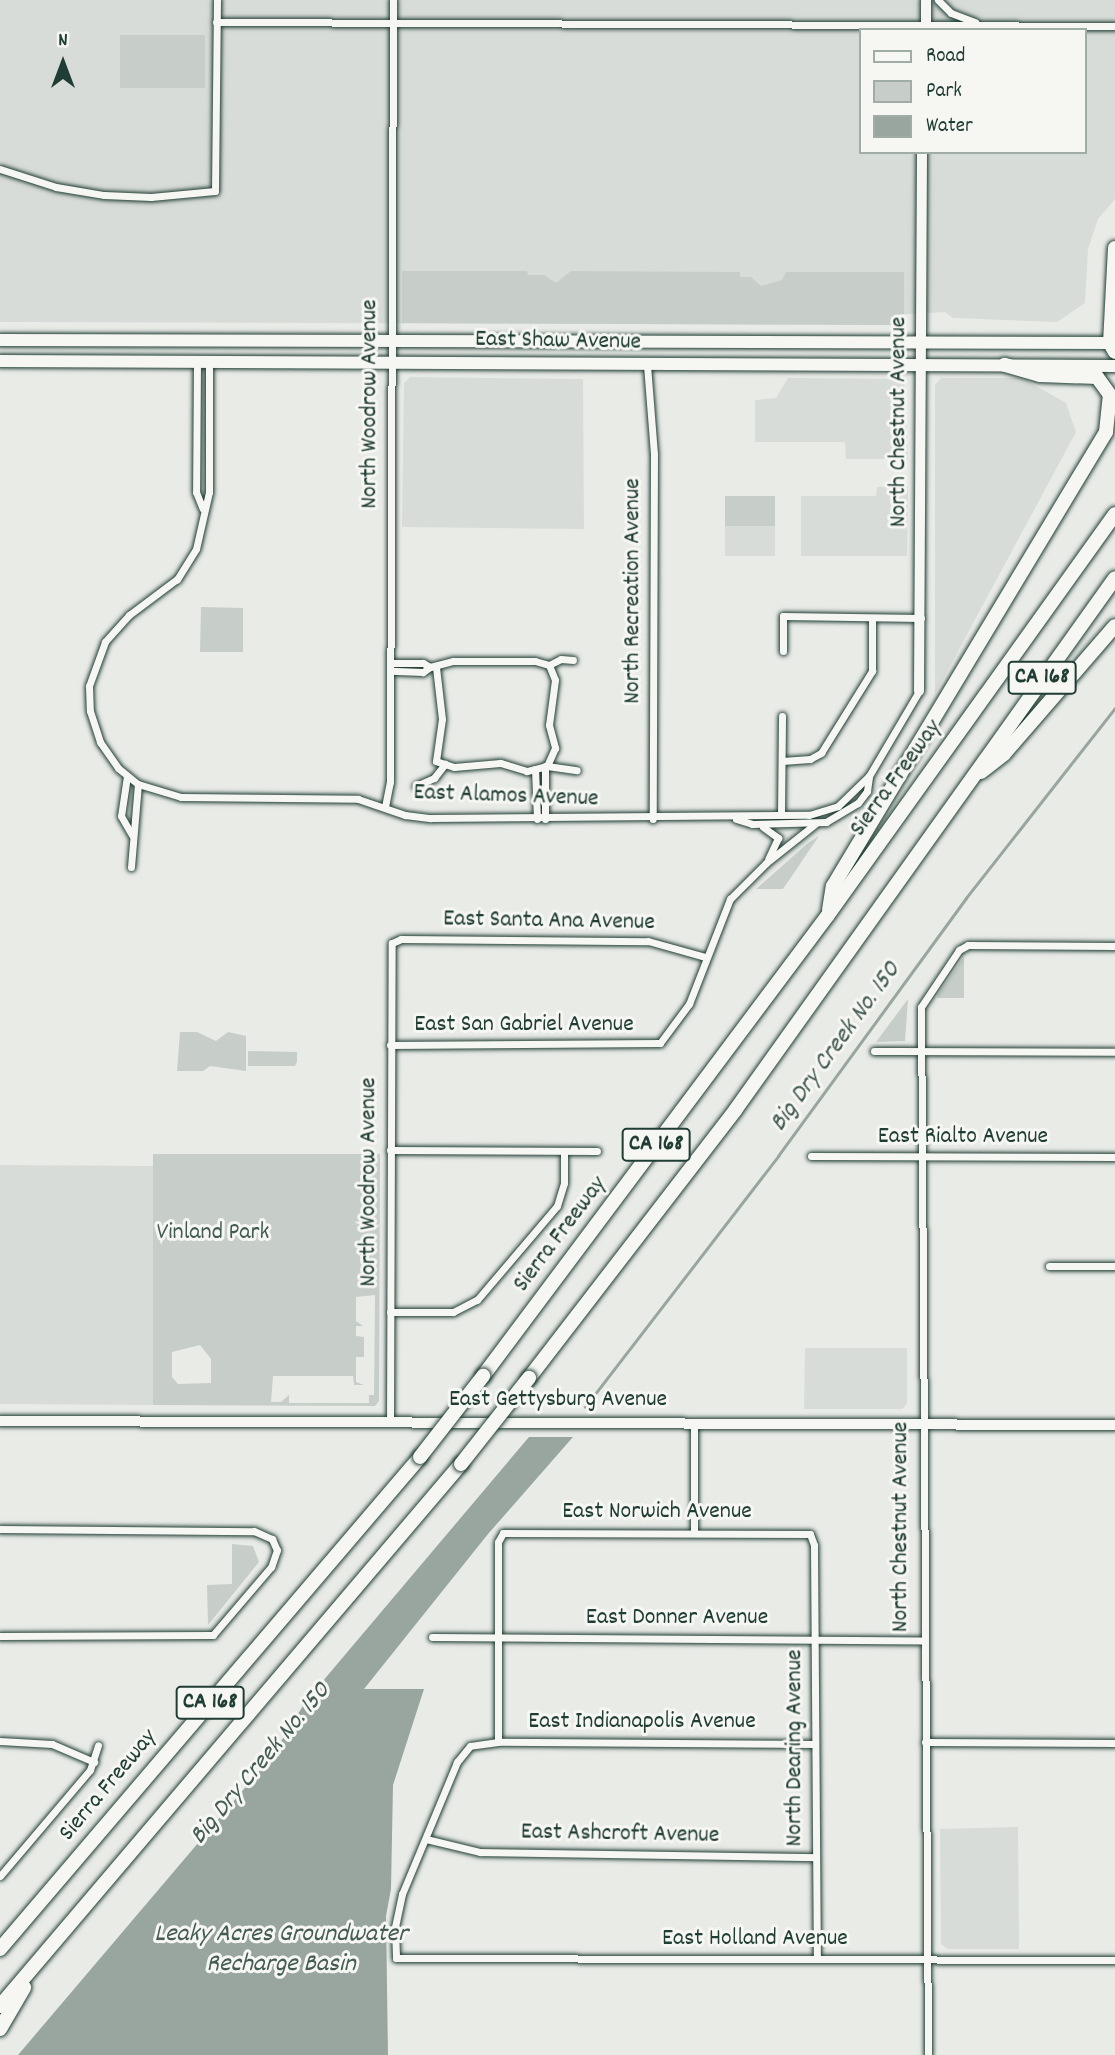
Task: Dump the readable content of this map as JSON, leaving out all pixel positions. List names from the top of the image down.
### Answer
{
  "streets": {
    "highway": ["CA 168", "Sierra Freeway"],
    "main road": ["East Shaw Avenue"],
    "street": [
      "North Woodrow Avenue",
      "North Chestnut Avenue",
      "North Recreation Avenue",
      "East Alamos Avenue",
      "East Santa Ana Avenue",
      "East San Gabriel Avenue",
      "East Rialto Avenue",
      "East Gettysburg Avenue",
      "East Norwich Avenue",
      "East Donner Avenue",
      "East Indianapolis Avenue",
      "North Dearing Avenue",
      "East Ashcroft Avenue",
      "East Holland Avenue"
    ]
  },
  "crossings": [
    ["East Shaw Avenue", "North Woodrow Avenue"],
    ["East Shaw Avenue", "North Chestnut Avenue"],
    ["East Shaw Avenue", "North Recreation Avenue"],
    ["East Shaw Avenue", "East Alamos Avenue"],
    ["North Woodrow Avenue", "East Alamos Avenue"],
    ["North Woodrow Avenue", "East Santa Ana Avenue"],
    ["North Woodrow Avenue", "East San Gabriel Avenue"],
    ["North Woodrow Avenue", "East Gettysburg Avenue"],
    ["North Chestnut Avenue", "East Rialto Avenue"],
    ["North Chestnut Avenue", "East Gettysburg Avenue"],
    ["North Chestnut Avenue", "East Donner Avenue"],
    ["North Chestnut Avenue", "East Holland Avenue"],
    ["North Recreation Avenue", "East Alamos Avenue"],
    ["East Santa Ana Avenue", "East San Gabriel Avenue"],
    ["East Norwich Avenue", "East Donner Avenue"],
    ["East Norwich Avenue", "North Dearing Avenue"],
    ["East Donner Avenue", "North Dearing Avenue"],
    ["East Indianapolis Avenue", "North Dearing Avenue"],
    ["East Indianapolis Avenue", "East Ashcroft Avenue"],
    ["East Indianapolis Avenue", "East Holland Avenue"],
    ["North Dearing Avenue", "East Ashcroft Avenue"],
    ["North Dearing Avenue", "East Holland Avenue"],
    ["East Ashcroft Avenue", "East Holland Avenue"]
  ],
  "water": ["Big Dry Creek No. 150", "Leaky Acres Groundwater Recharge Basin"],
  "parks": ["Vinland Park"],
  "legend": ["Road", "Park", "Water"],
  "north": "top"
}
